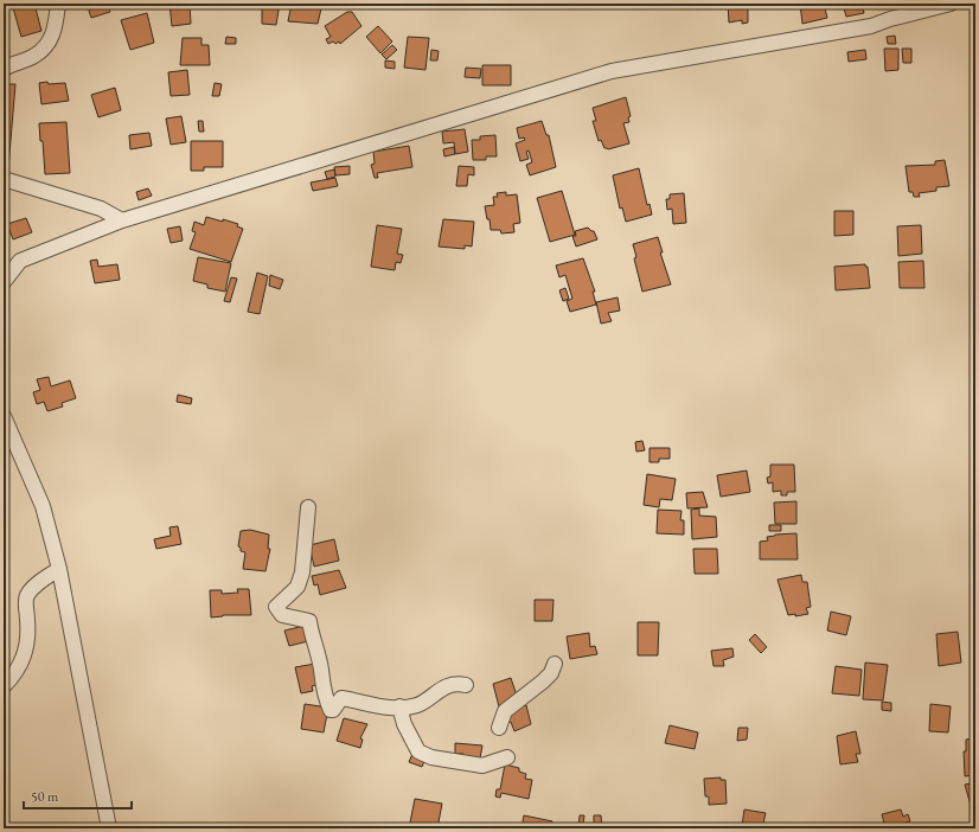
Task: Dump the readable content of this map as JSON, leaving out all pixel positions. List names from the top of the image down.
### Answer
{
  "scale_bar": "50 m"
}
